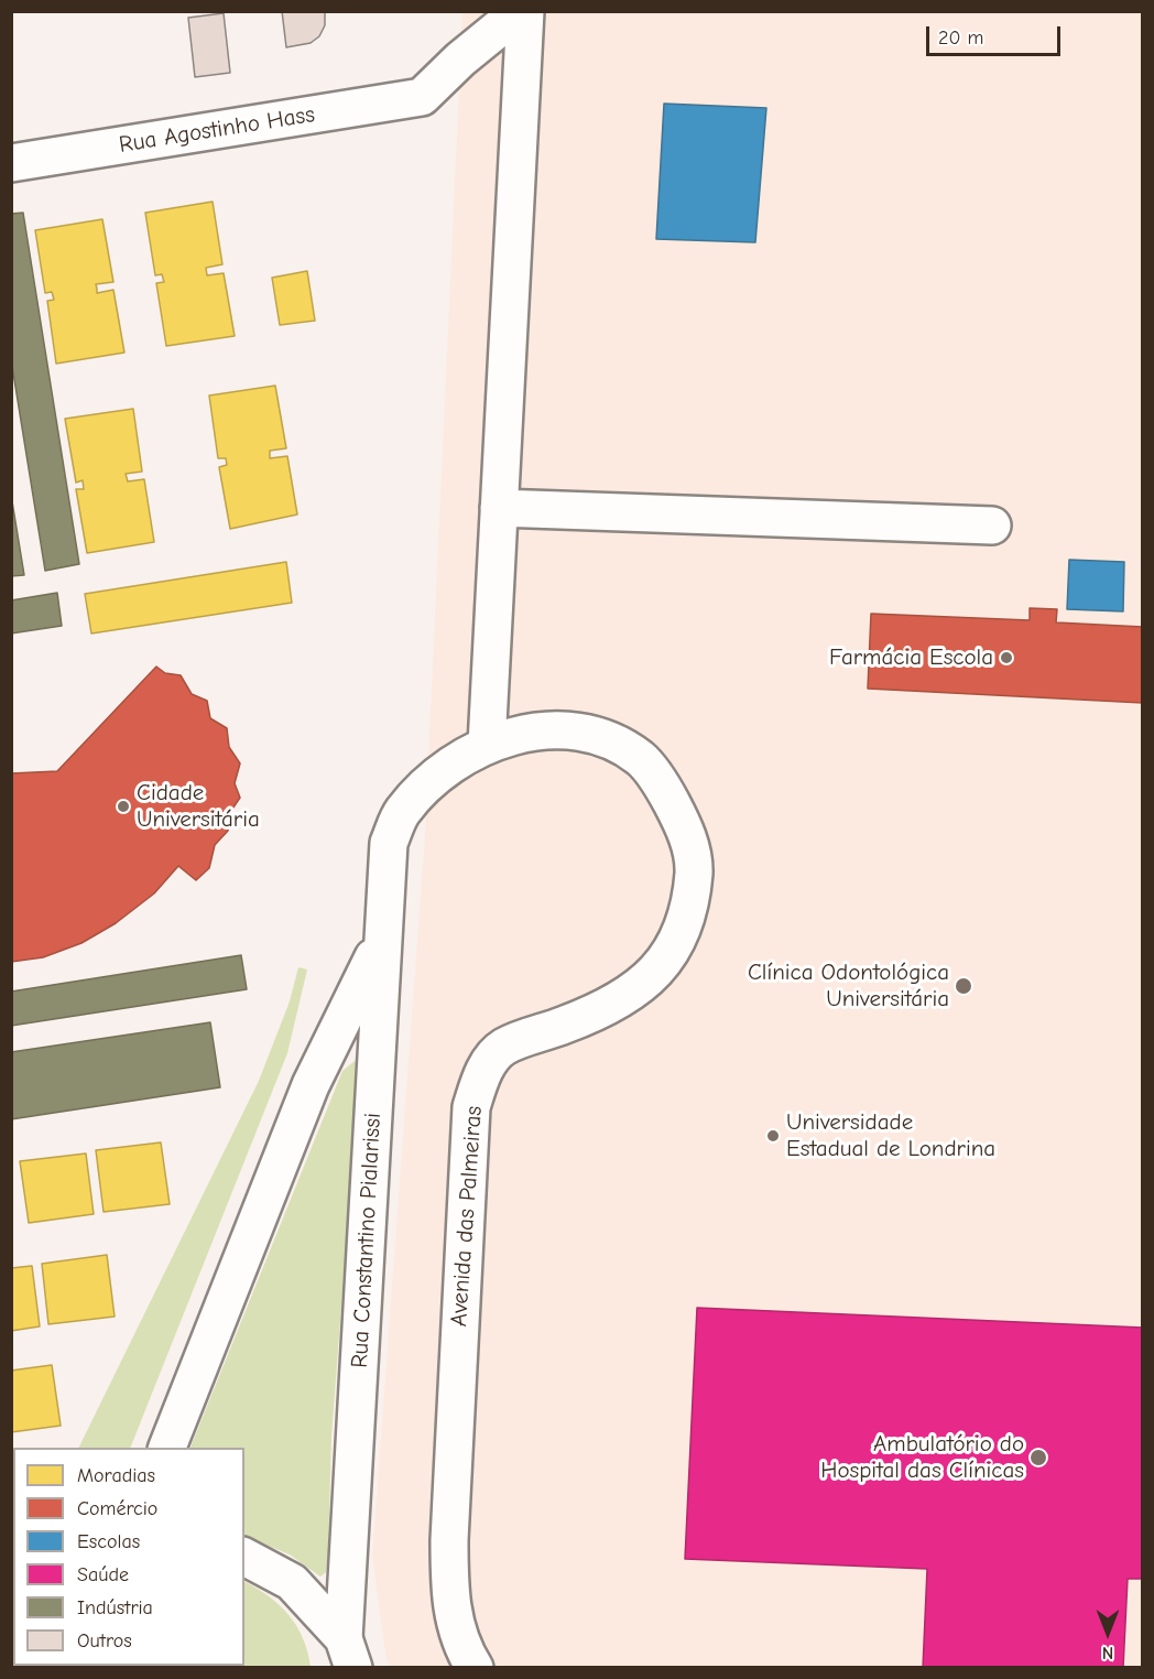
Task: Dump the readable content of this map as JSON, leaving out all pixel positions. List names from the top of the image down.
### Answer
{
  "streets": {
    "street": ["Rua Agostinho Hass", "Avenida das Palmeiras", "Rua Constantino Pialarissi"]
  },
  "crossings": [
    ["Avenida das Palmeiras", "Rua Constantino Pialarissi"]
  ],
  "places": [
    "Farmácia Escola",
    "Cidade Universitária",
    "Clínica Odontológica Universitária",
    "Universidade Estadual de Londrina",
    "Ambulatório do Hospital das Clínicas"
  ],
  "legend": [
    "Moradias",
    "Comércio",
    "Escolas",
    "Saúde",
    "Indústria",
    "Outros"
  ],
  "scale_bar": "20 m",
  "north": "bottom"
}
